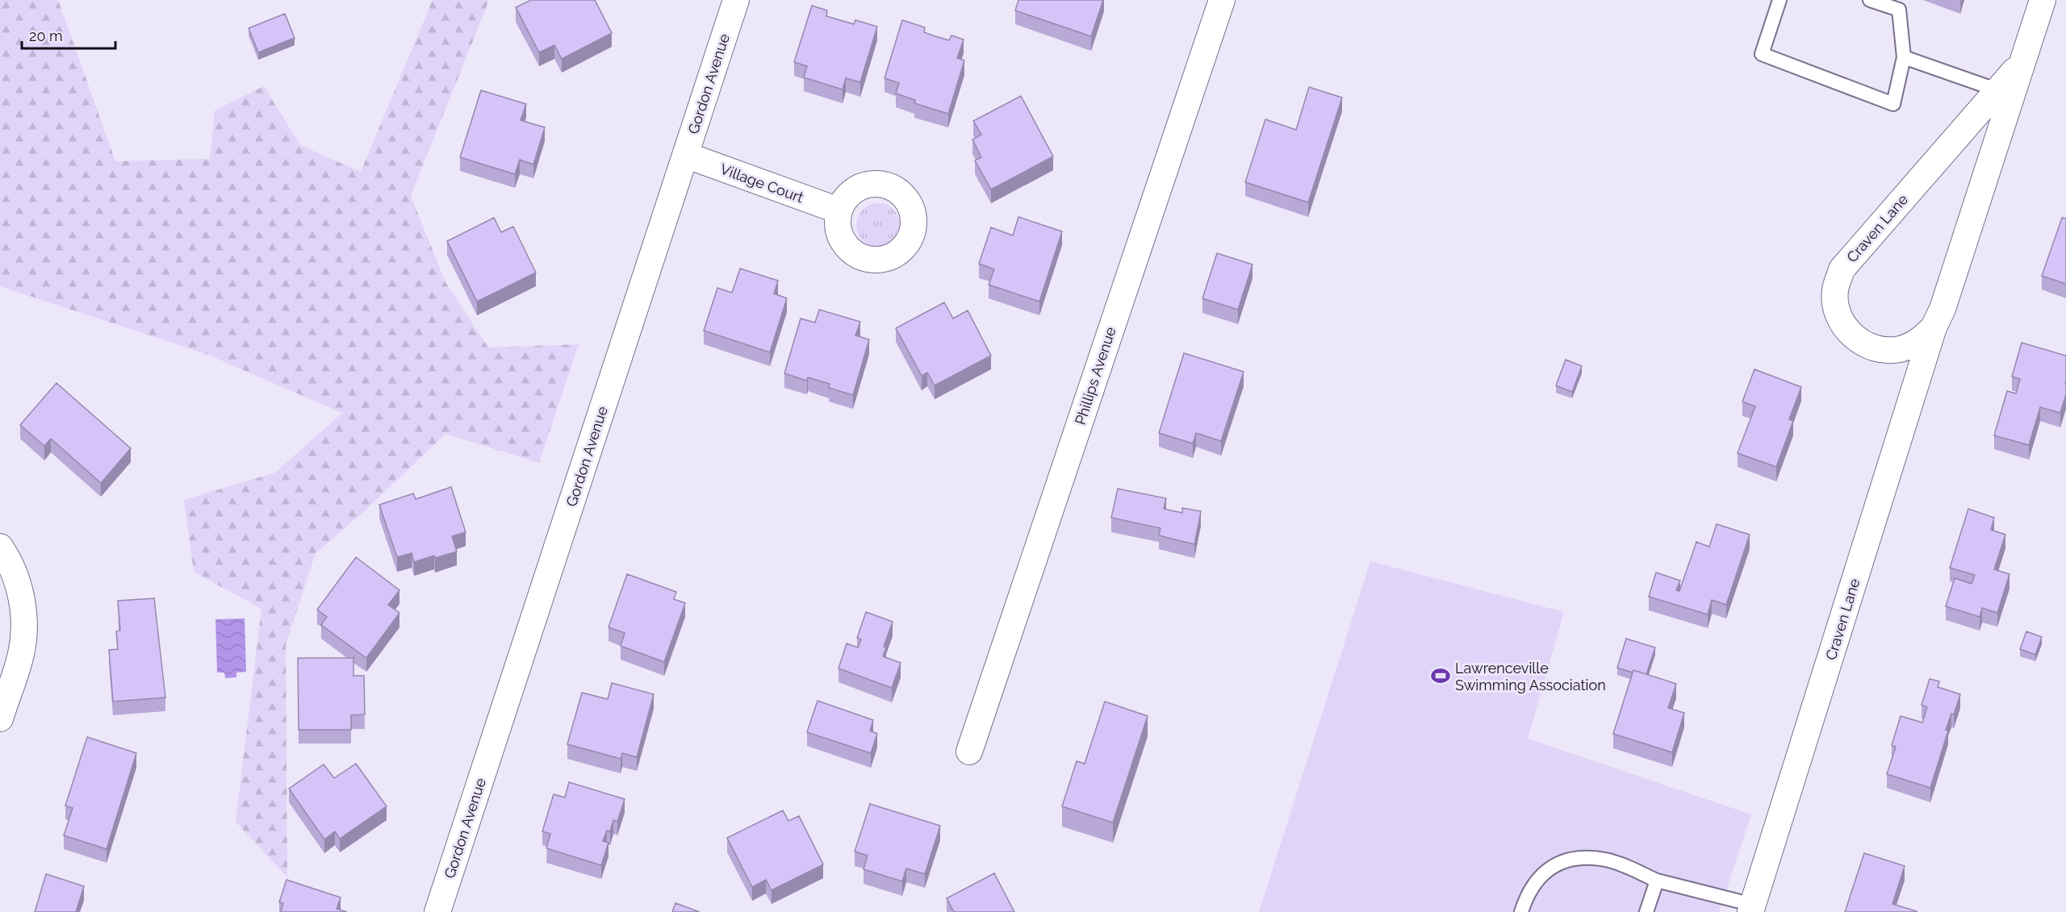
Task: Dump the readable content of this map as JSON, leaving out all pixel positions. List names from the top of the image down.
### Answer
{
  "streets": {
    "street": [
      "Gordon Avenue",
      "Village Court",
      "Craven Lane",
      "Phillips Avenue"
    ]
  },
  "crossings": [
    ["Gordon Avenue", "Village Court"]
  ],
  "places": {
    "sports": ["Lawrenceville Swimming Association"]
  },
  "scale_bar": "20 m"
}
